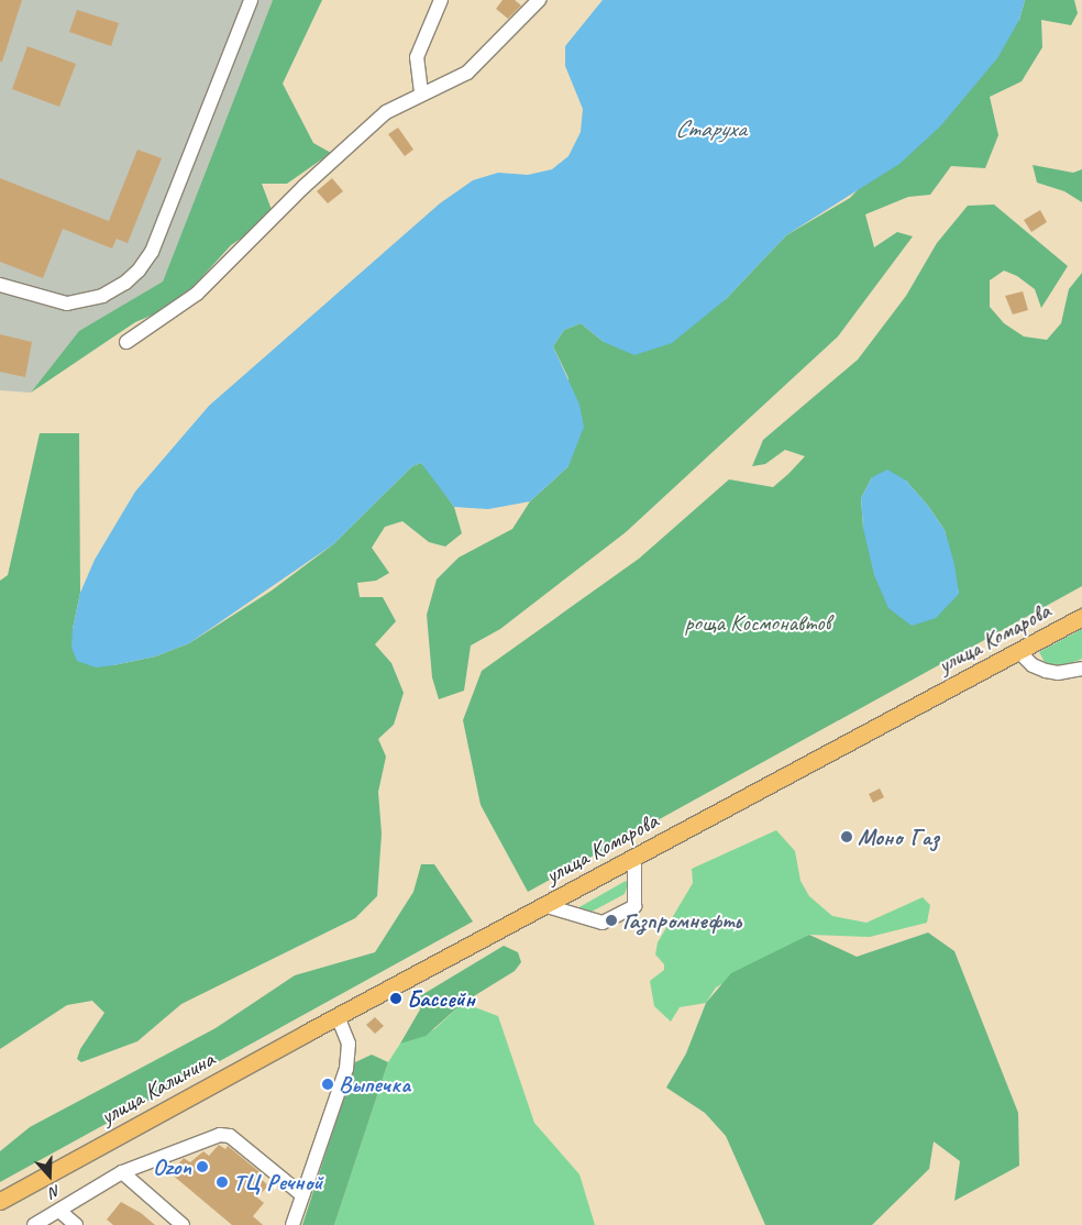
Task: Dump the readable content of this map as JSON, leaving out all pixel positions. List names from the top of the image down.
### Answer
{
  "streets": {
    "main road": ["улица Комарова", "улица Калинина"]
  },
  "crossings": [
    ["улица Комарова", "улица Калинина"]
  ],
  "water": ["Старуха"],
  "parks": ["роща Космонавтов"],
  "places": [
    "Моно Газ",
    "Газпромнефть",
    "Бассейн",
    "Выпечка",
    "Ozon",
    "ТЦ Речной"
  ],
  "north": "bottom"
}
